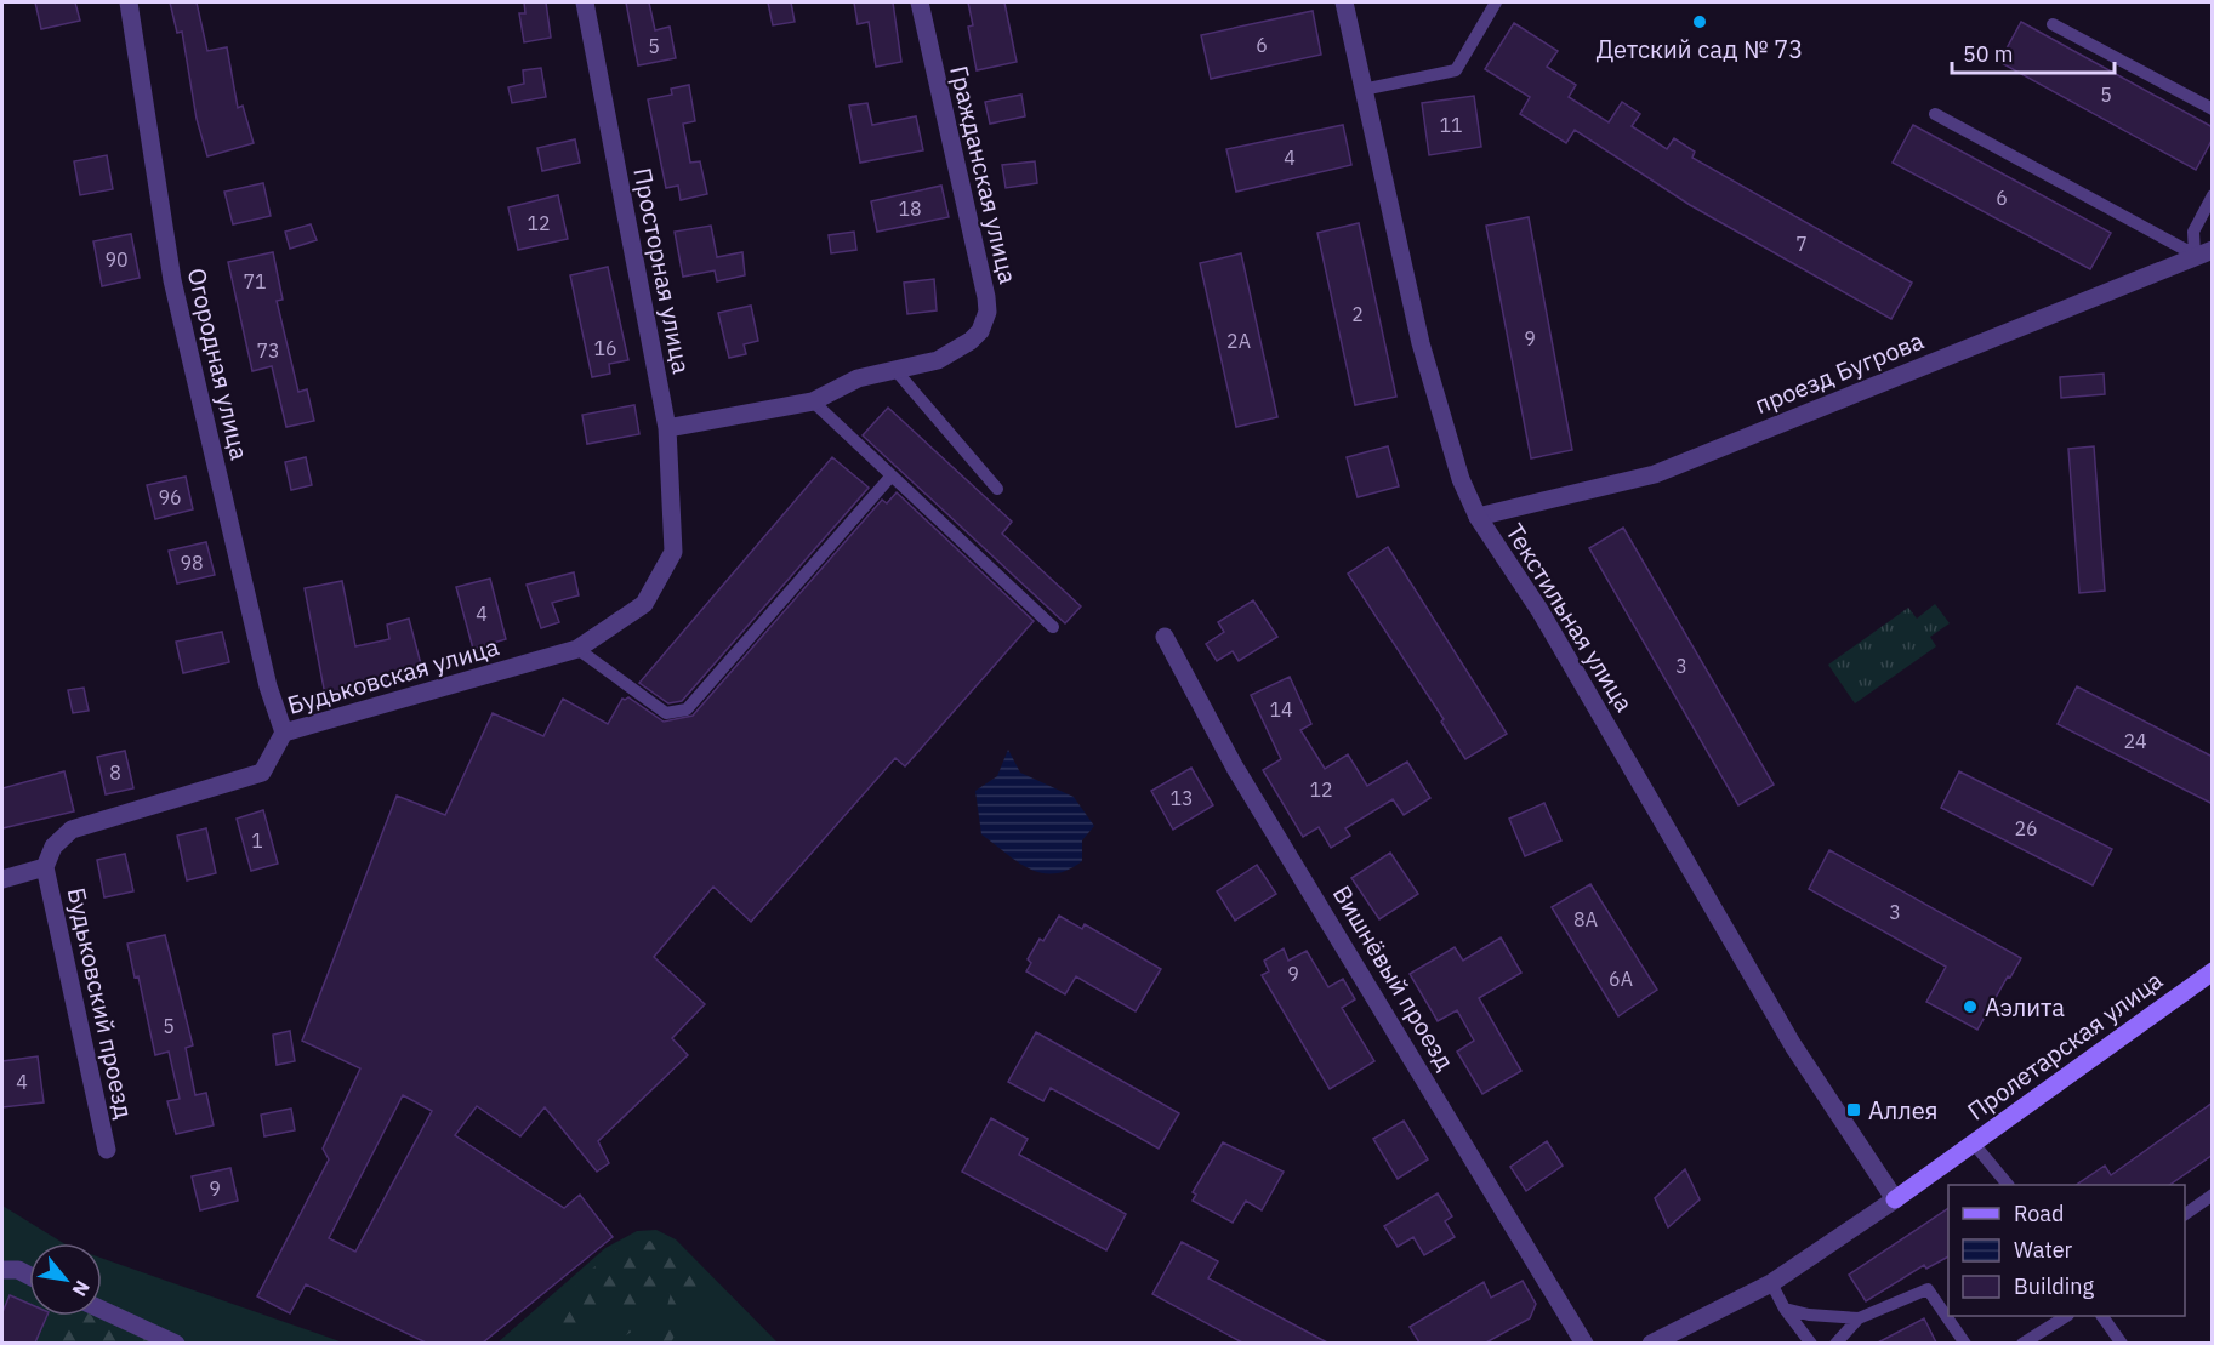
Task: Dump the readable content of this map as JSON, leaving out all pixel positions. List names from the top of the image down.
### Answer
{
  "streets": {
    "main road": ["Пролетарская улица"],
    "street": [
      "Гражданская улица",
      "Просторная улица",
      "Огородная улица",
      "проезд Бугрова",
      "Текстильная улица",
      "Будьковская улица",
      "Вишнёвый проезд",
      "Будьковский проезд"
    ]
  },
  "crossings": [
    ["Гражданская улица", "Просторная улица"],
    ["Просторная улица", "Будьковская улица"],
    ["Огородная улица", "Будьковская улица"],
    ["проезд Бугрова", "Текстильная улица"],
    ["Текстильная улица", "Пролетарская улица"],
    ["Будьковская улица", "Будьковский проезд"]
  ],
  "places": {
    "other": ["Детский сад № 73", "Аэлита"],
    "transit": ["Аллея"]
  },
  "house_numbers": [
    "6",
    "5",
    "5",
    "11",
    "4",
    "6",
    "18",
    "12",
    "7",
    "90",
    "71",
    "2",
    "9",
    "2А",
    "16",
    "73",
    "96",
    "98",
    "4",
    "3",
    "14",
    "24",
    "8",
    "12",
    "13",
    "26",
    "1",
    "3",
    "8А",
    "9",
    "6А",
    "5",
    "4",
    "9"
  ],
  "legend": ["Road", "Water", "Building"],
  "scale_bar": "50 m",
  "north": "bottom right"
}
